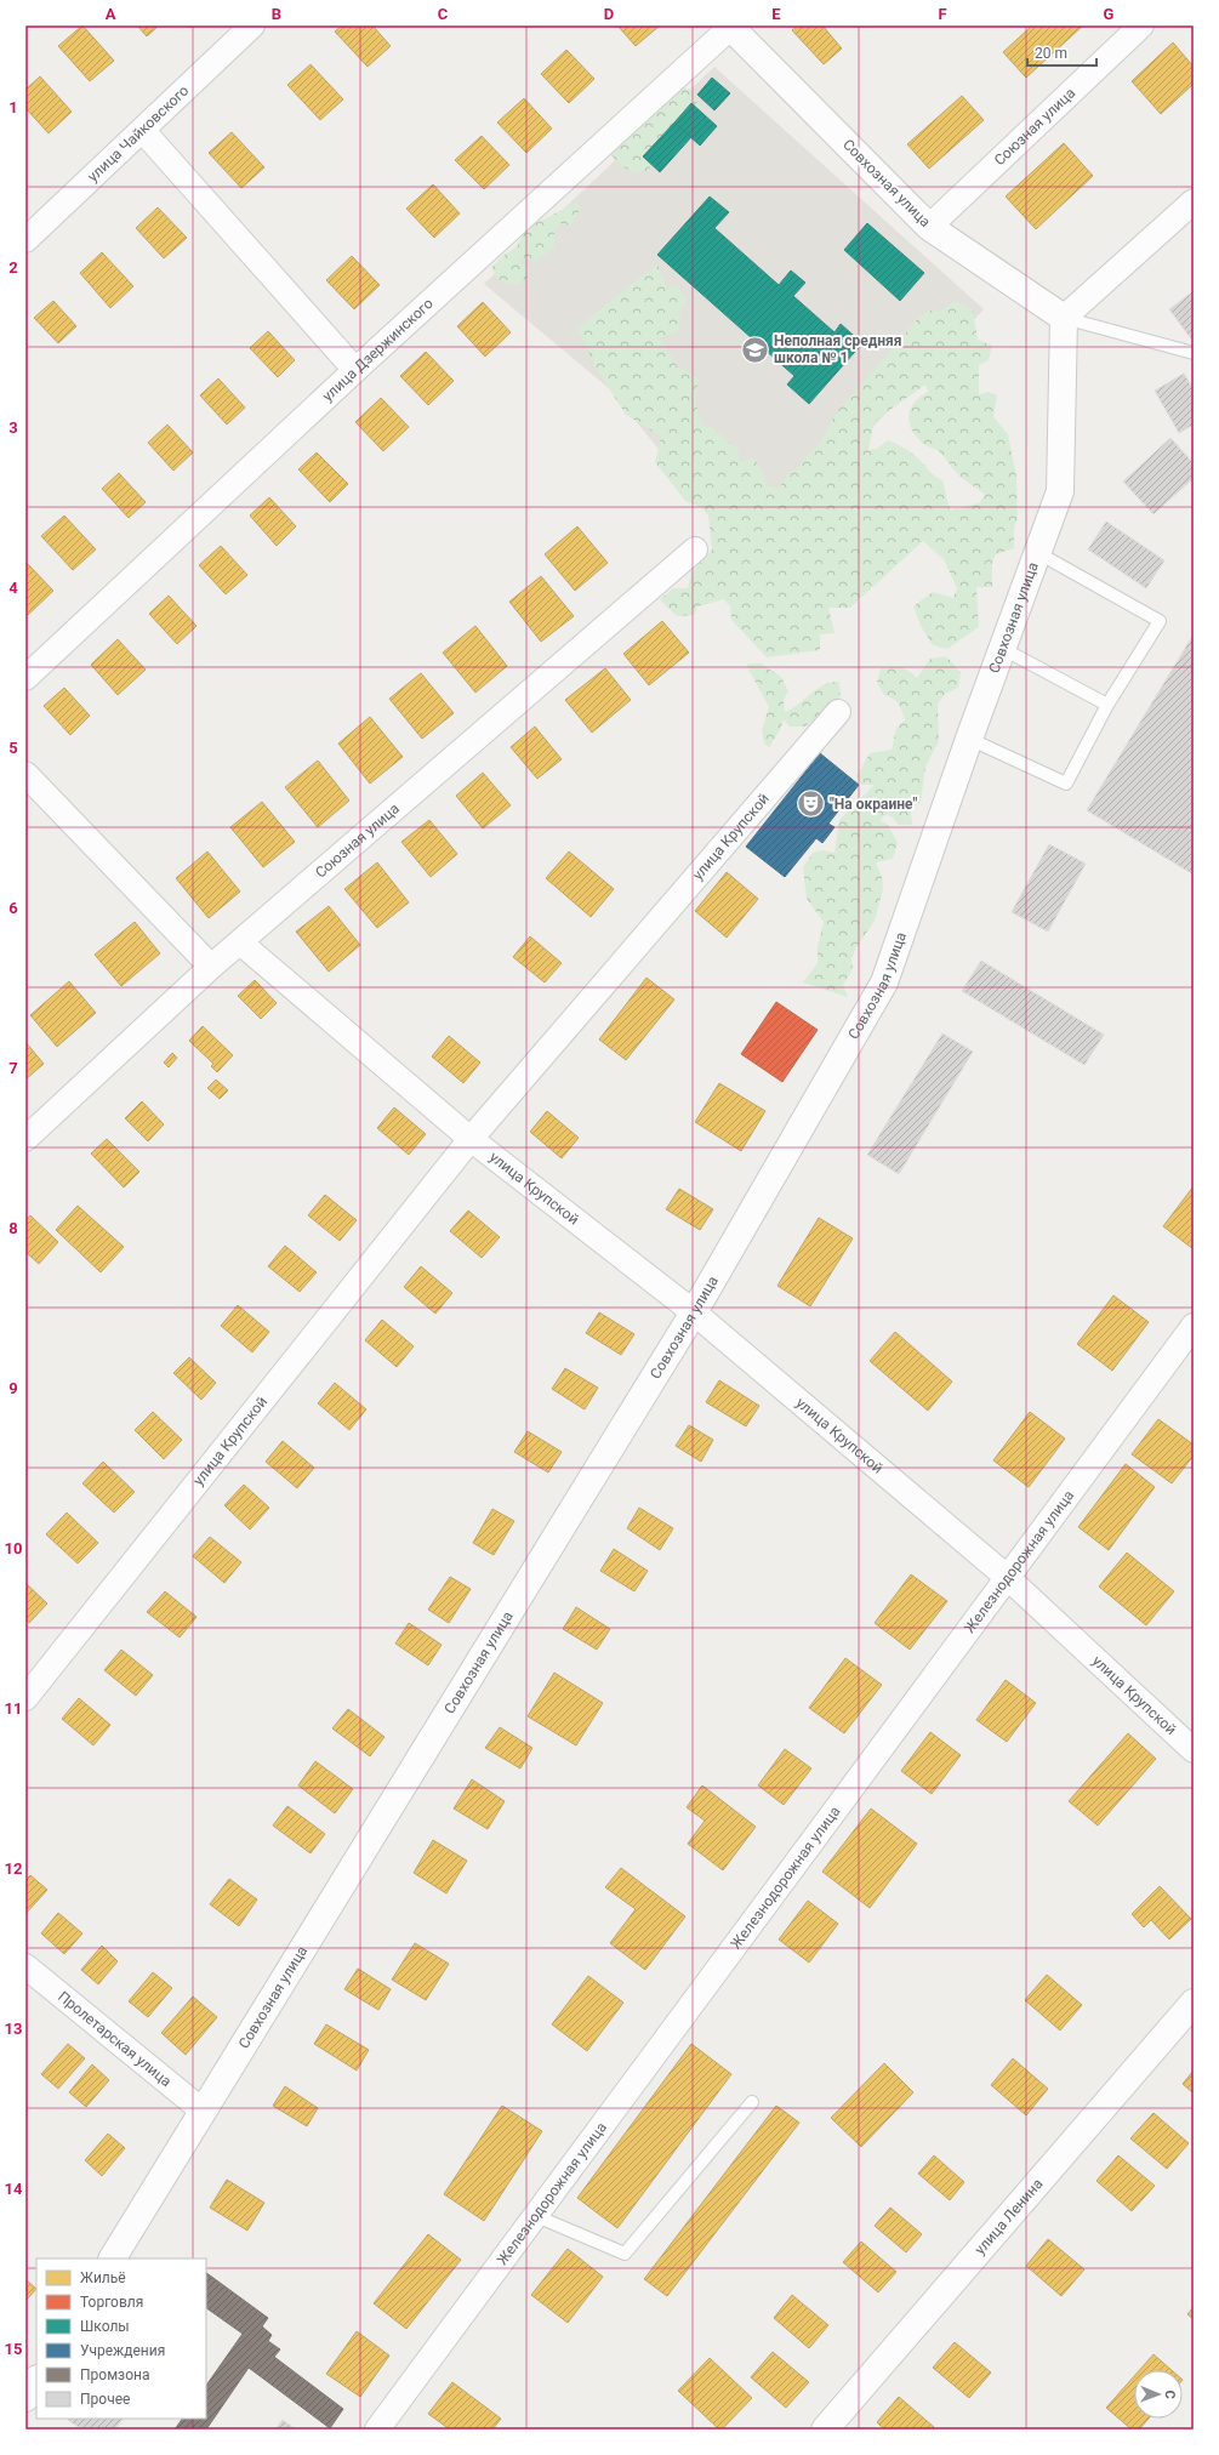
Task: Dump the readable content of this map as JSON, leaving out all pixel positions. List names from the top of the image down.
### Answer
{
  "streets": {
    "street": [
      "Союзная улица",
      "улица Чайковского",
      "Совхозная улица",
      "улица Дзержинского",
      "улица Крупской",
      "Железнодорожная улица",
      "Пролетарская улица",
      "улица Ленина"
    ]
  },
  "crossings": [
    ["Союзная улица", "Совхозная улица"],
    ["Союзная улица", "улица Крупской"],
    ["Совхозная улица", "улица Дзержинского"],
    ["Совхозная улица", "улица Крупской"],
    ["Совхозная улица", "Пролетарская улица"],
    ["улица Крупской", "Железнодорожная улица"]
  ],
  "places": {
    "school or university": ["Неполная средняя школа № 1"],
    "theatre": ["\"На окраине\""]
  },
  "legend": [
    "Жильё",
    "Торговля",
    "Школы",
    "Учреждения",
    "Промзона",
    "Прочее"
  ],
  "scale_bar": "20 m",
  "north": "right",
  "grid": {
    "columns": [
      "A",
      "B",
      "C",
      "D",
      "E",
      "F",
      "G"
    ],
    "rows": [
      "1",
      "2",
      "3",
      "4",
      "5",
      "6",
      "7",
      "8",
      "9",
      "10",
      "11",
      "12",
      "13",
      "14",
      "15"
    ]
  }
}
